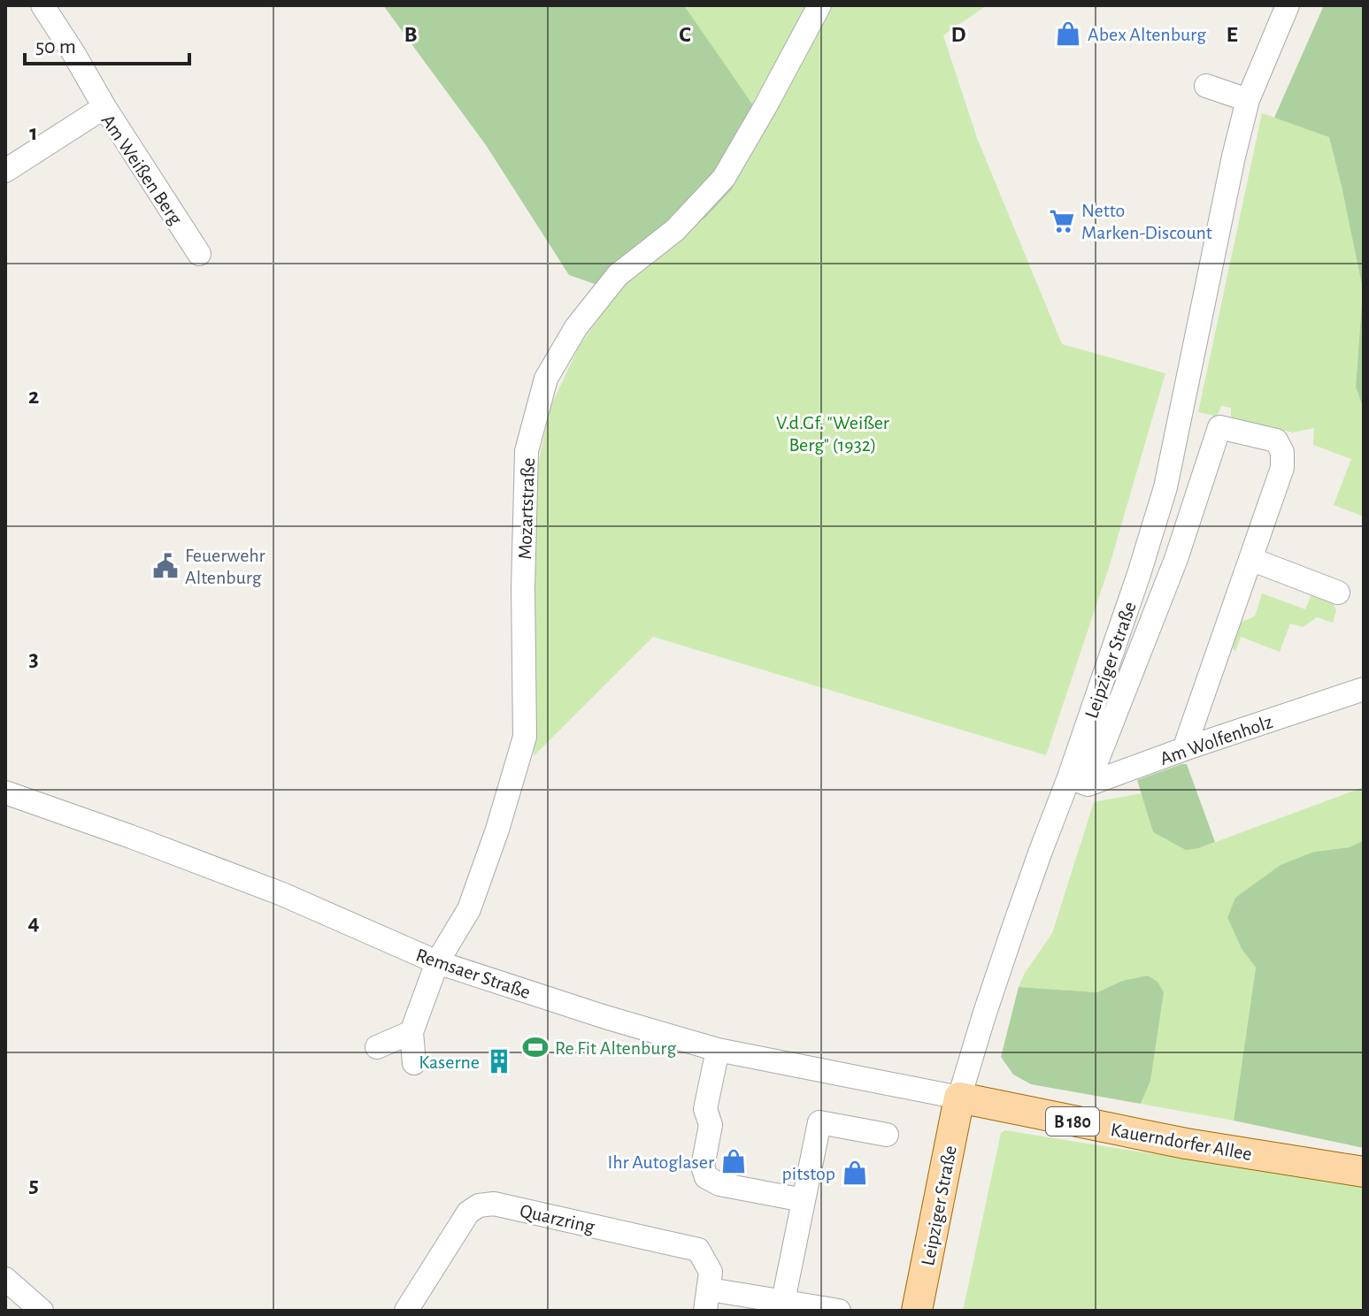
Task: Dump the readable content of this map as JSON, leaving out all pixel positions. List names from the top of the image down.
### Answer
{
  "streets": {
    "main road": ["Leipziger Straße", "B 180", "Kauerndorfer Allee"],
    "street": [
      "Am Weißen Berg",
      "Mozartstraße",
      "Am Wolfenholz",
      "Remsaer Straße",
      "Quarzring"
    ]
  },
  "crossings": [
    ["Mozartstraße", "Remsaer Straße"],
    ["Leipziger Straße", "Am Wolfenholz"],
    ["Leipziger Straße", "Remsaer Straße"],
    ["Leipziger Straße", "Kauerndorfer Allee"],
    ["Remsaer Straße", "Kauerndorfer Allee"]
  ],
  "parks": ["V.d.Gf. \"Weißer Berg\" (1932)"],
  "places": {
    "shop": ["Abex Altenburg", "Ihr Autoglaser", "pitstop"],
    "supermarket": ["Netto Marken-Discount"],
    "public building": ["Feuerwehr Altenburg"],
    "sports": ["Re Fit Altenburg"],
    "building": ["Kaserne"]
  },
  "scale_bar": "50 m",
  "grid": {
    "columns": [
      "B",
      "C",
      "D",
      "E"
    ],
    "rows": [
      "1",
      "2",
      "3",
      "4",
      "5"
    ]
  }
}
